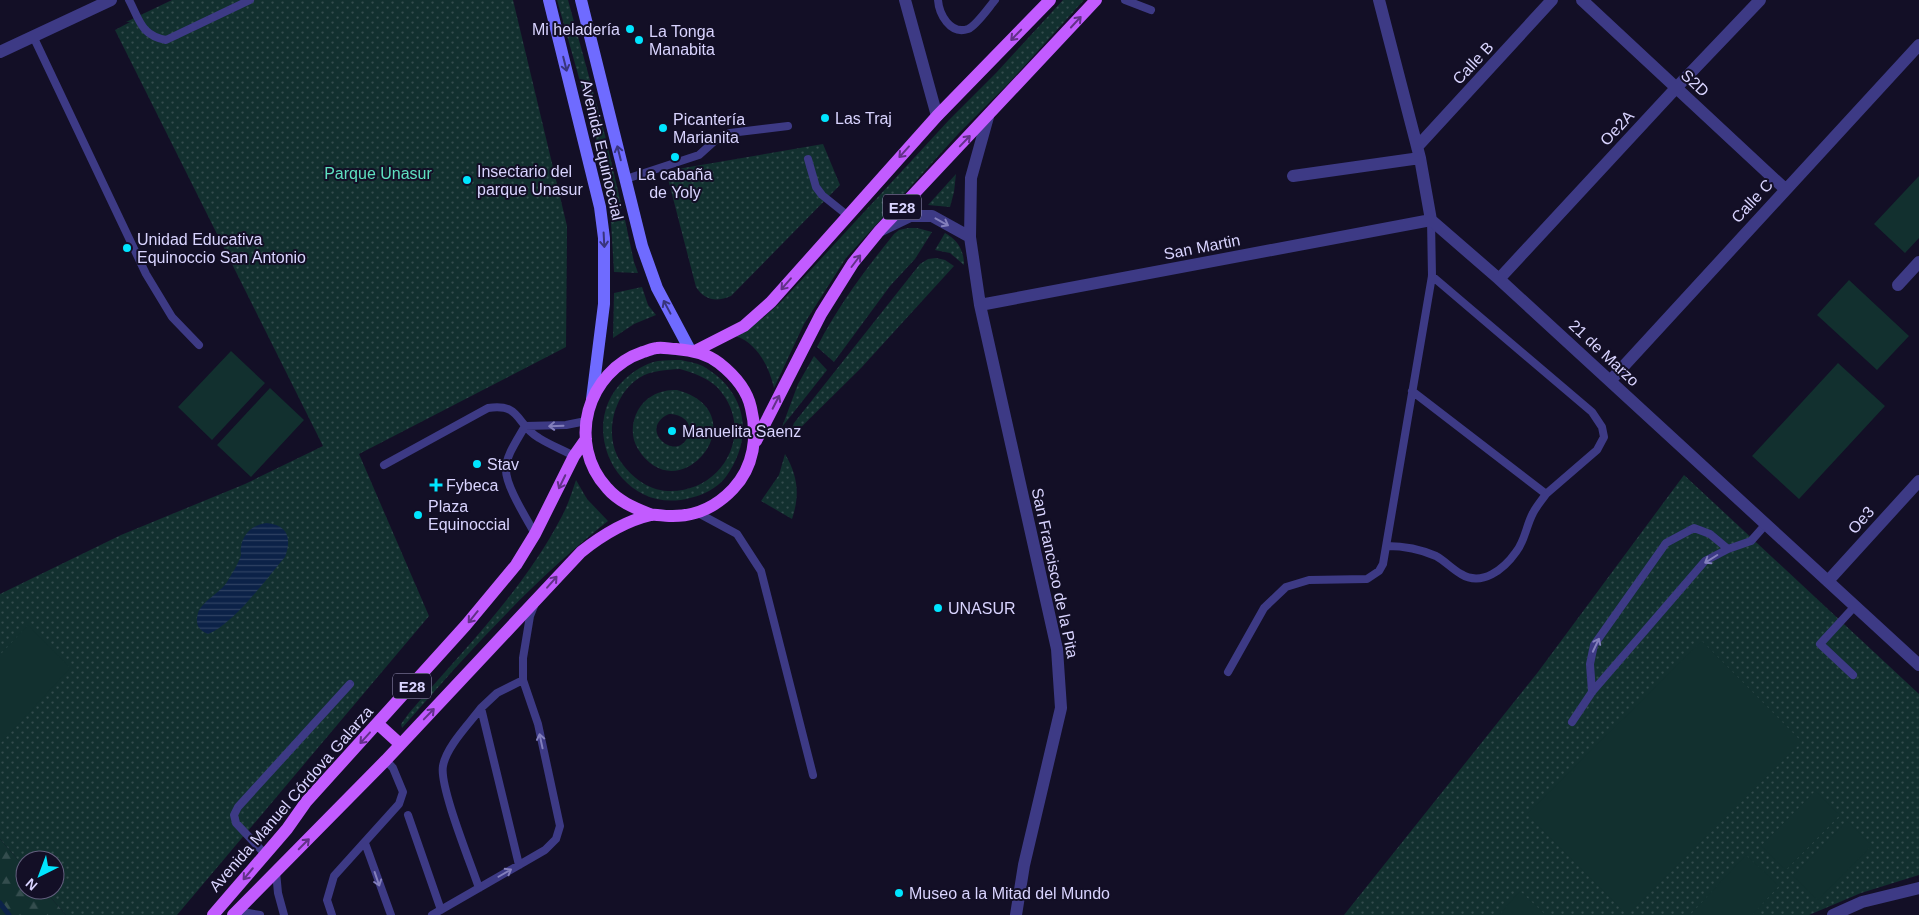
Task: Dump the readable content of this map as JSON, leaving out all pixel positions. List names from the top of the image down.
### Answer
{
  "streets": {
    "main road": ["Avenida Equinoccial", "E28", "Avenida Manuel Córdova Galarza"],
    "street": [
      "Calle B",
      "S2D",
      "Oe2A",
      "Calle C",
      "San Martin",
      "21 de Marzo",
      "Oe3",
      "San Francisco de la Pita"
    ]
  },
  "crossings": [
    ["S2D", "Oe2A"],
    ["S2D", "Calle C"],
    ["Oe2A", "21 de Marzo"],
    ["Avenida Equinoccial", "E28"],
    ["Avenida Equinoccial", "Avenida Manuel Córdova Galarza"],
    ["Calle C", "21 de Marzo"],
    ["E28", "San Francisco de la Pita"],
    ["E28", "Avenida Manuel Córdova Galarza"],
    ["San Martin", "21 de Marzo"],
    ["San Martin", "San Francisco de la Pita"],
    ["21 de Marzo", "Oe3"]
  ],
  "parks": ["Parque Unasur"],
  "places": {
    "other": [
      "Mi heladería",
      "La Tonga Manabita",
      "Las Traj",
      "Picantería Marianita",
      "La cabaña de Yoly",
      "Insectario del parque Unasur",
      "Unidad Educativa Equinoccio San Antonio",
      "Manuelita Saenz",
      "Stav",
      "Plaza Equinoccial",
      "UNASUR",
      "Museo a la Mitad del Mundo"
    ],
    "health": ["Fybeca"]
  },
  "north": "bottom left"
}
